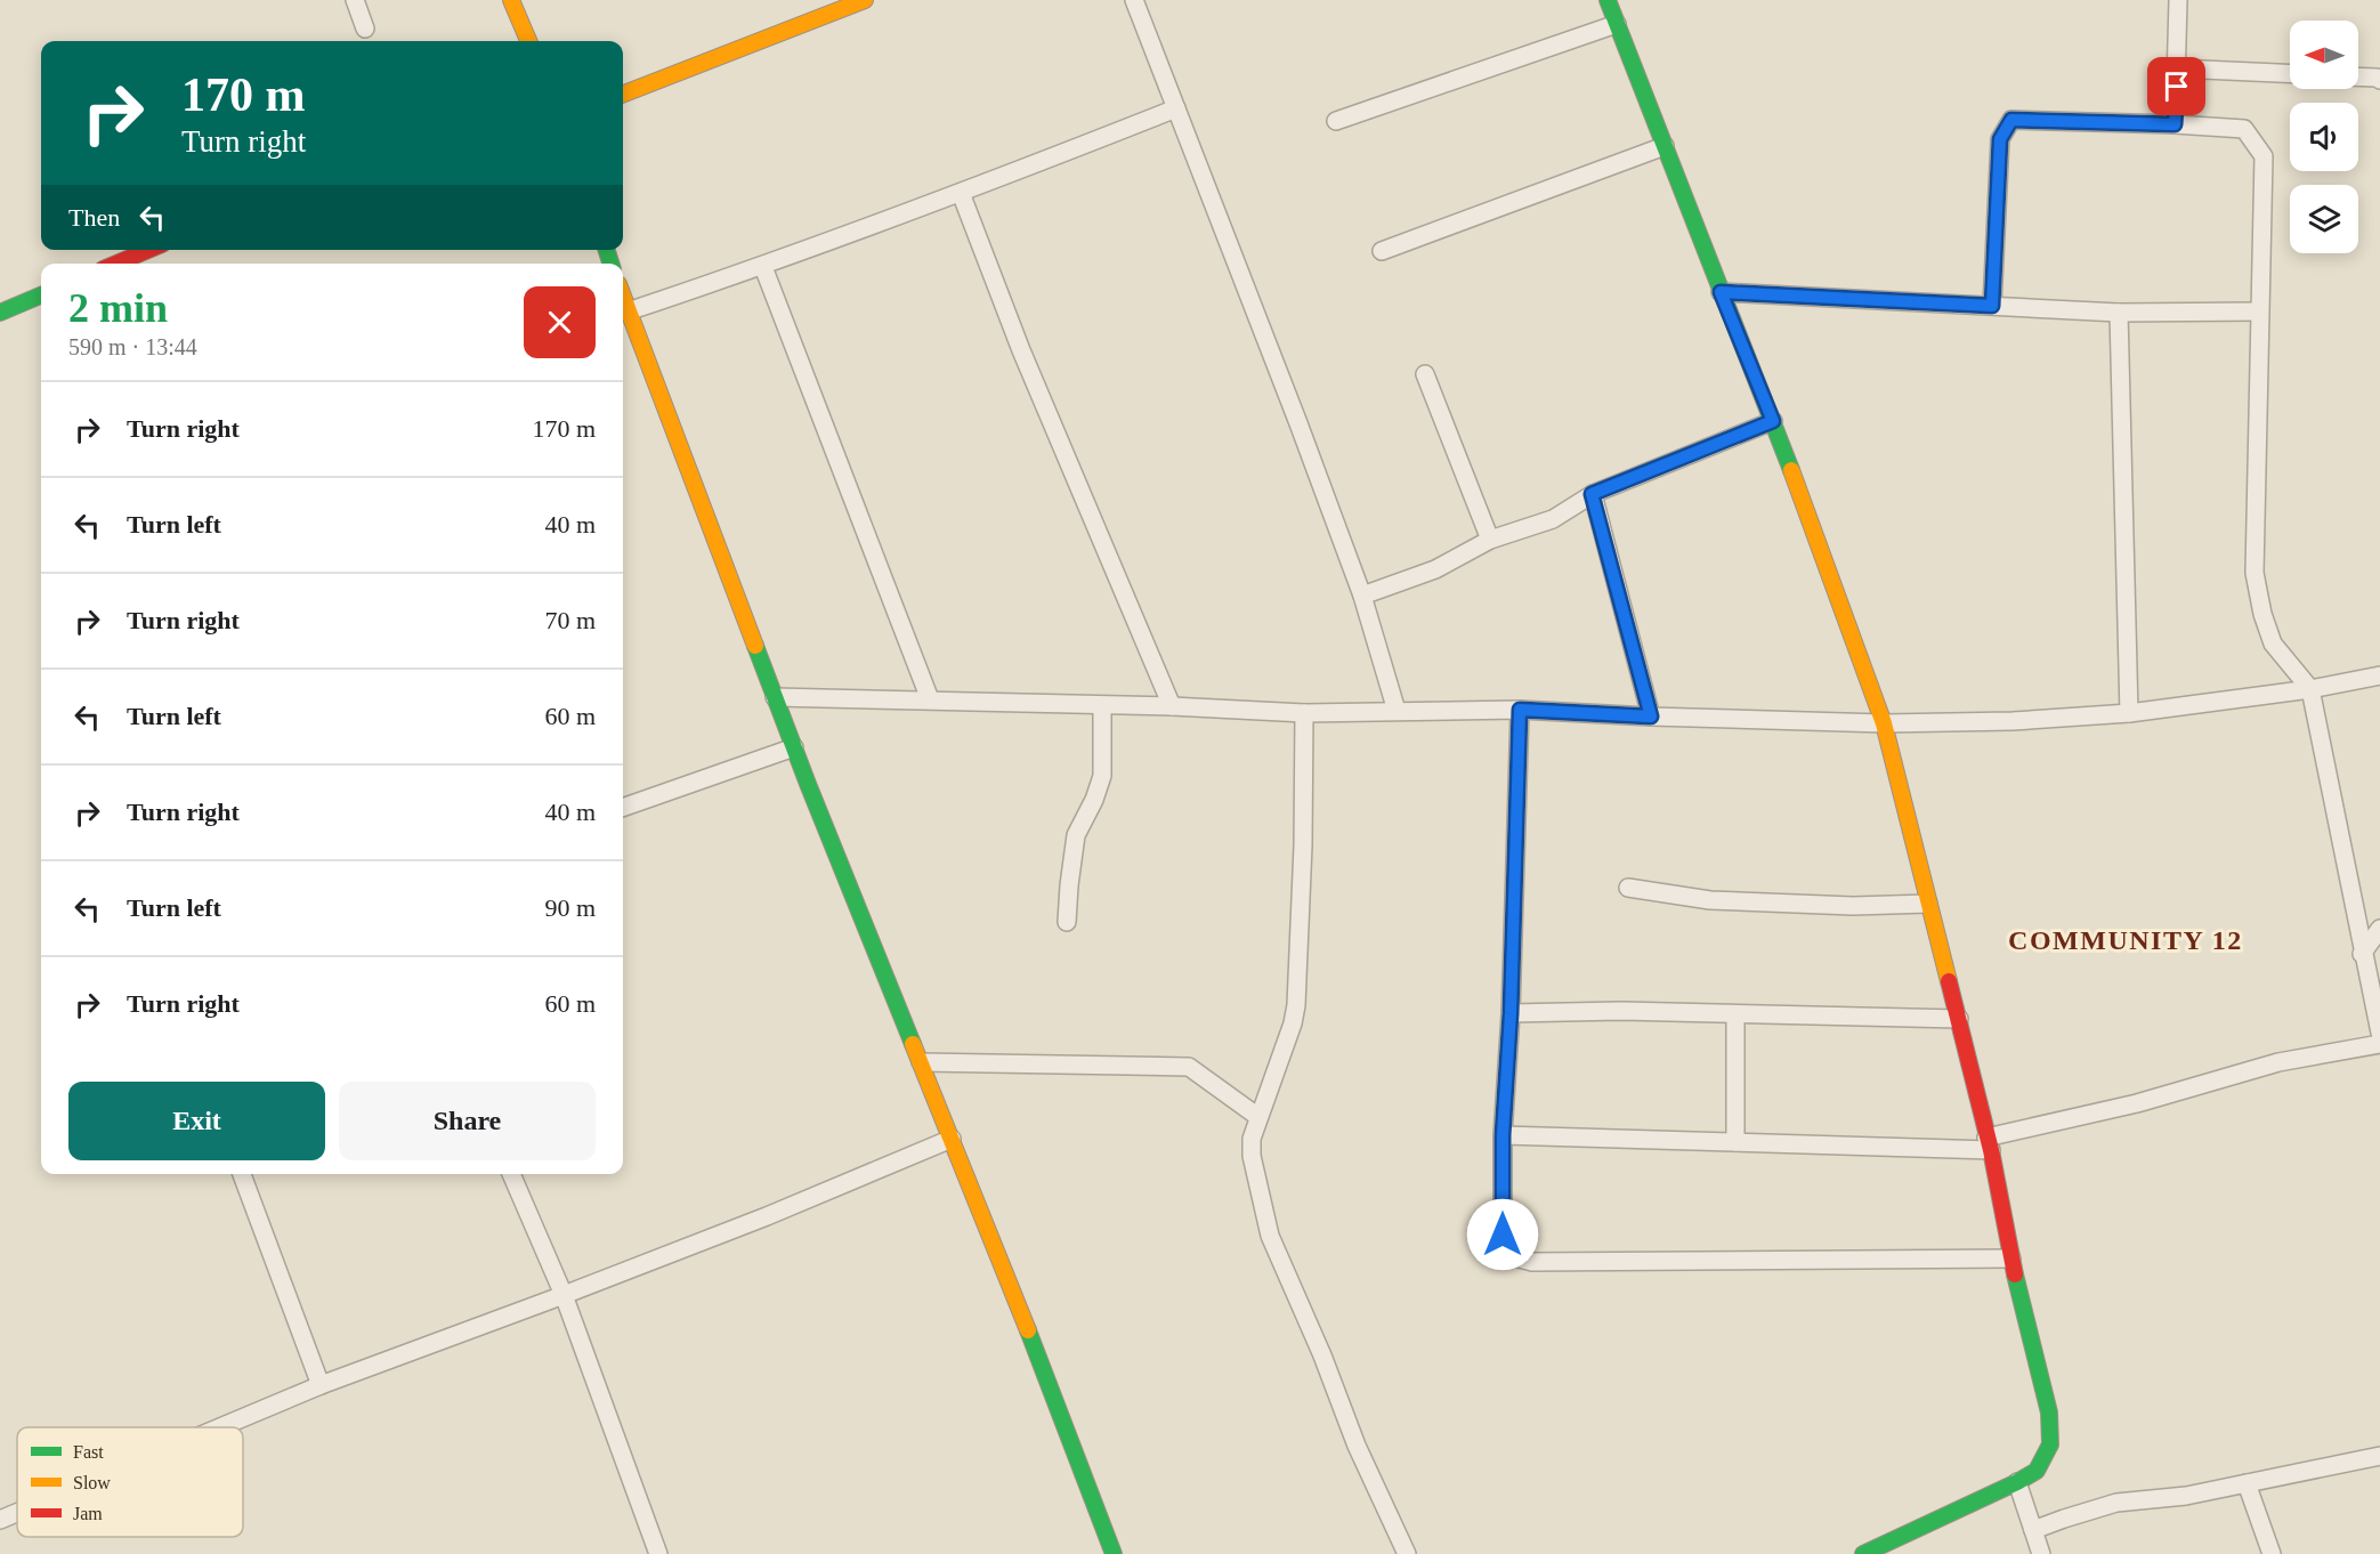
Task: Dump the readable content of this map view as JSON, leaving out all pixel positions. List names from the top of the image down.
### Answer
{
  "districts": ["COMMUNITY 12"],
  "legend": ["Fast", "Slow", "Jam"],
  "north": "left",
  "page": {
    "turn": ["170 m", "Turn right"],
    "then": "Then",
    "heading": ["2 min", "590 m · 13:44"],
    "list": [
      {
        "name": "Turn right",
        "value": "170 m"
      },
      {
        "name": "Turn left",
        "value": "40 m"
      },
      {
        "name": "Turn right",
        "value": "70 m"
      },
      {
        "name": "Turn left",
        "value": "60 m"
      },
      {
        "name": "Turn right",
        "value": "40 m"
      },
      {
        "name": "Turn left",
        "value": "90 m"
      },
      {
        "name": "Turn right",
        "value": "60 m"
      }
    ],
    "buttons": ["Exit", "Share"]
  }
}
